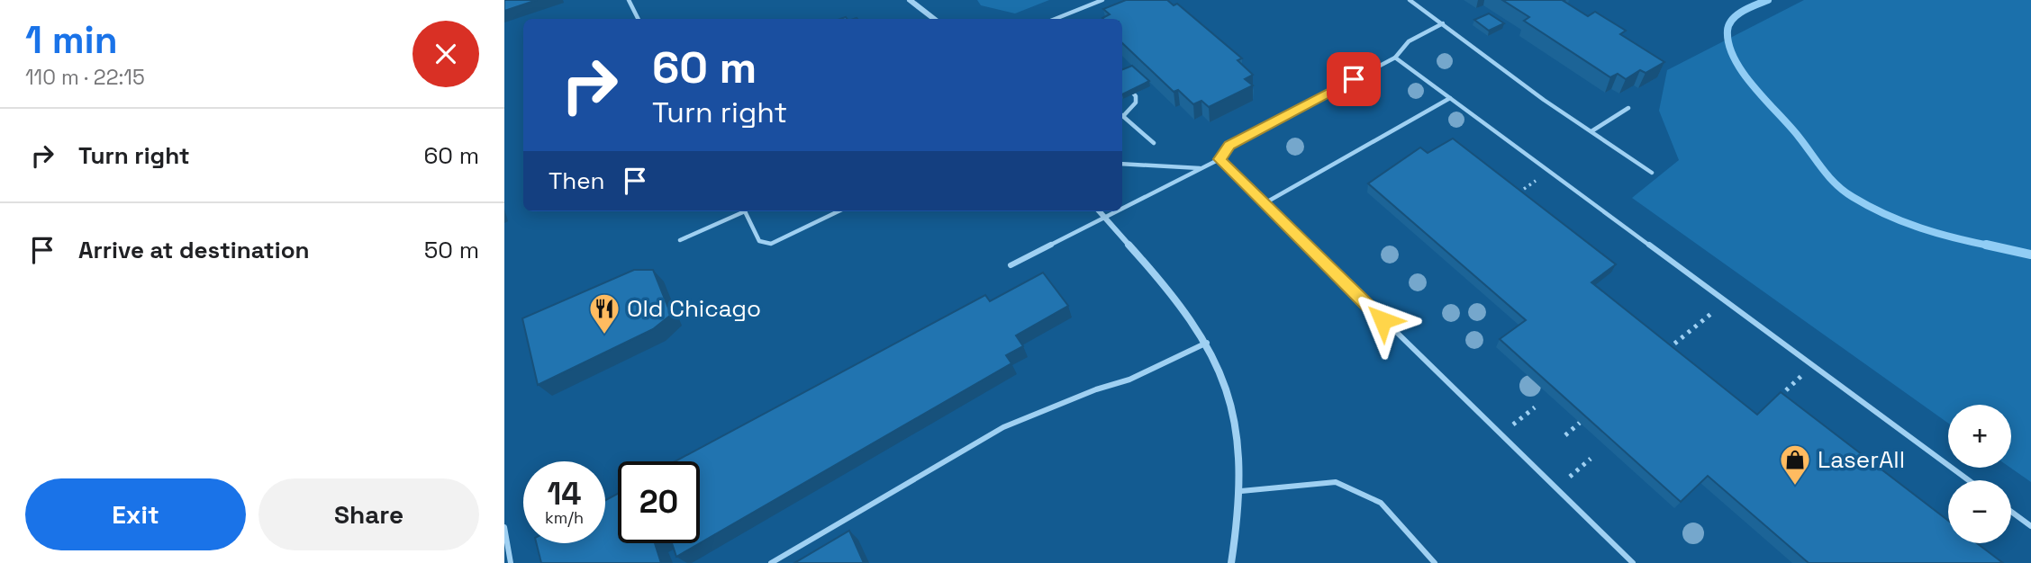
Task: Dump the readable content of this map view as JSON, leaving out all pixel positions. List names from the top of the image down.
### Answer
{
  "places": {
    "restaurant": ["Old Chicago"],
    "shop": ["LaserAll"]
  },
  "page": {
    "heading": ["1 min", "110 m · 22:15"],
    "turn": ["60 m", "Turn right"],
    "list": [
      {
        "name": "Turn right",
        "value": "60 m"
      },
      {
        "name": "Arrive at destination",
        "value": "50 m"
      }
    ],
    "then": "Then",
    "map_buttons": ["+", "−"],
    "speed": "14 km/h",
    "limit": "20",
    "buttons": ["Exit", "Share"]
  }
}
